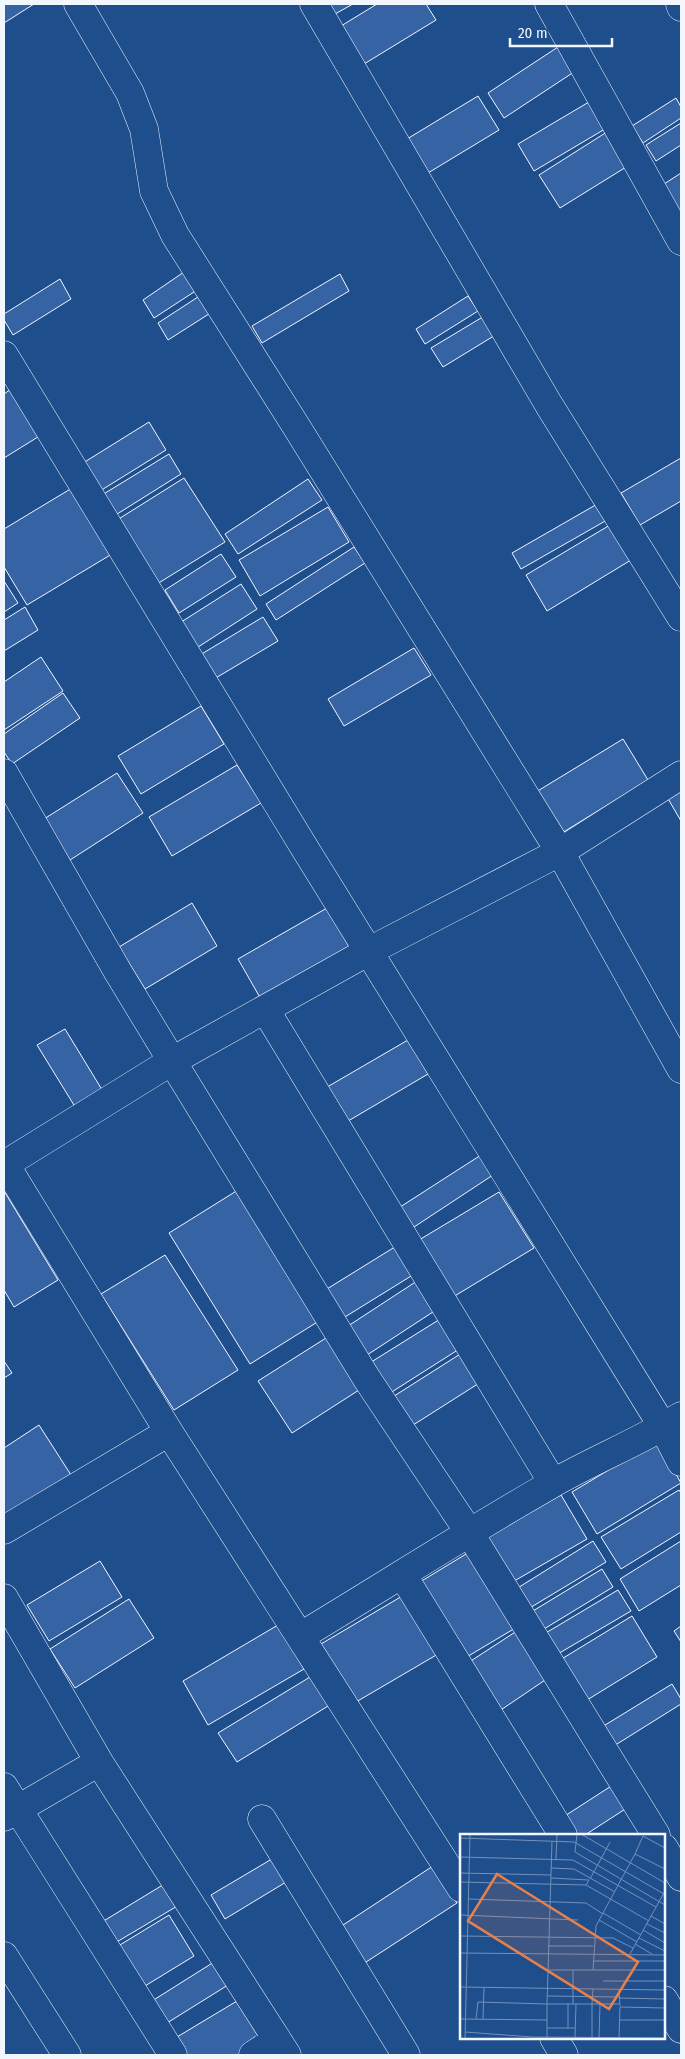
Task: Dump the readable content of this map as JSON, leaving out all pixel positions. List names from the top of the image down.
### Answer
{
  "scale_bar": "20 m"
}
